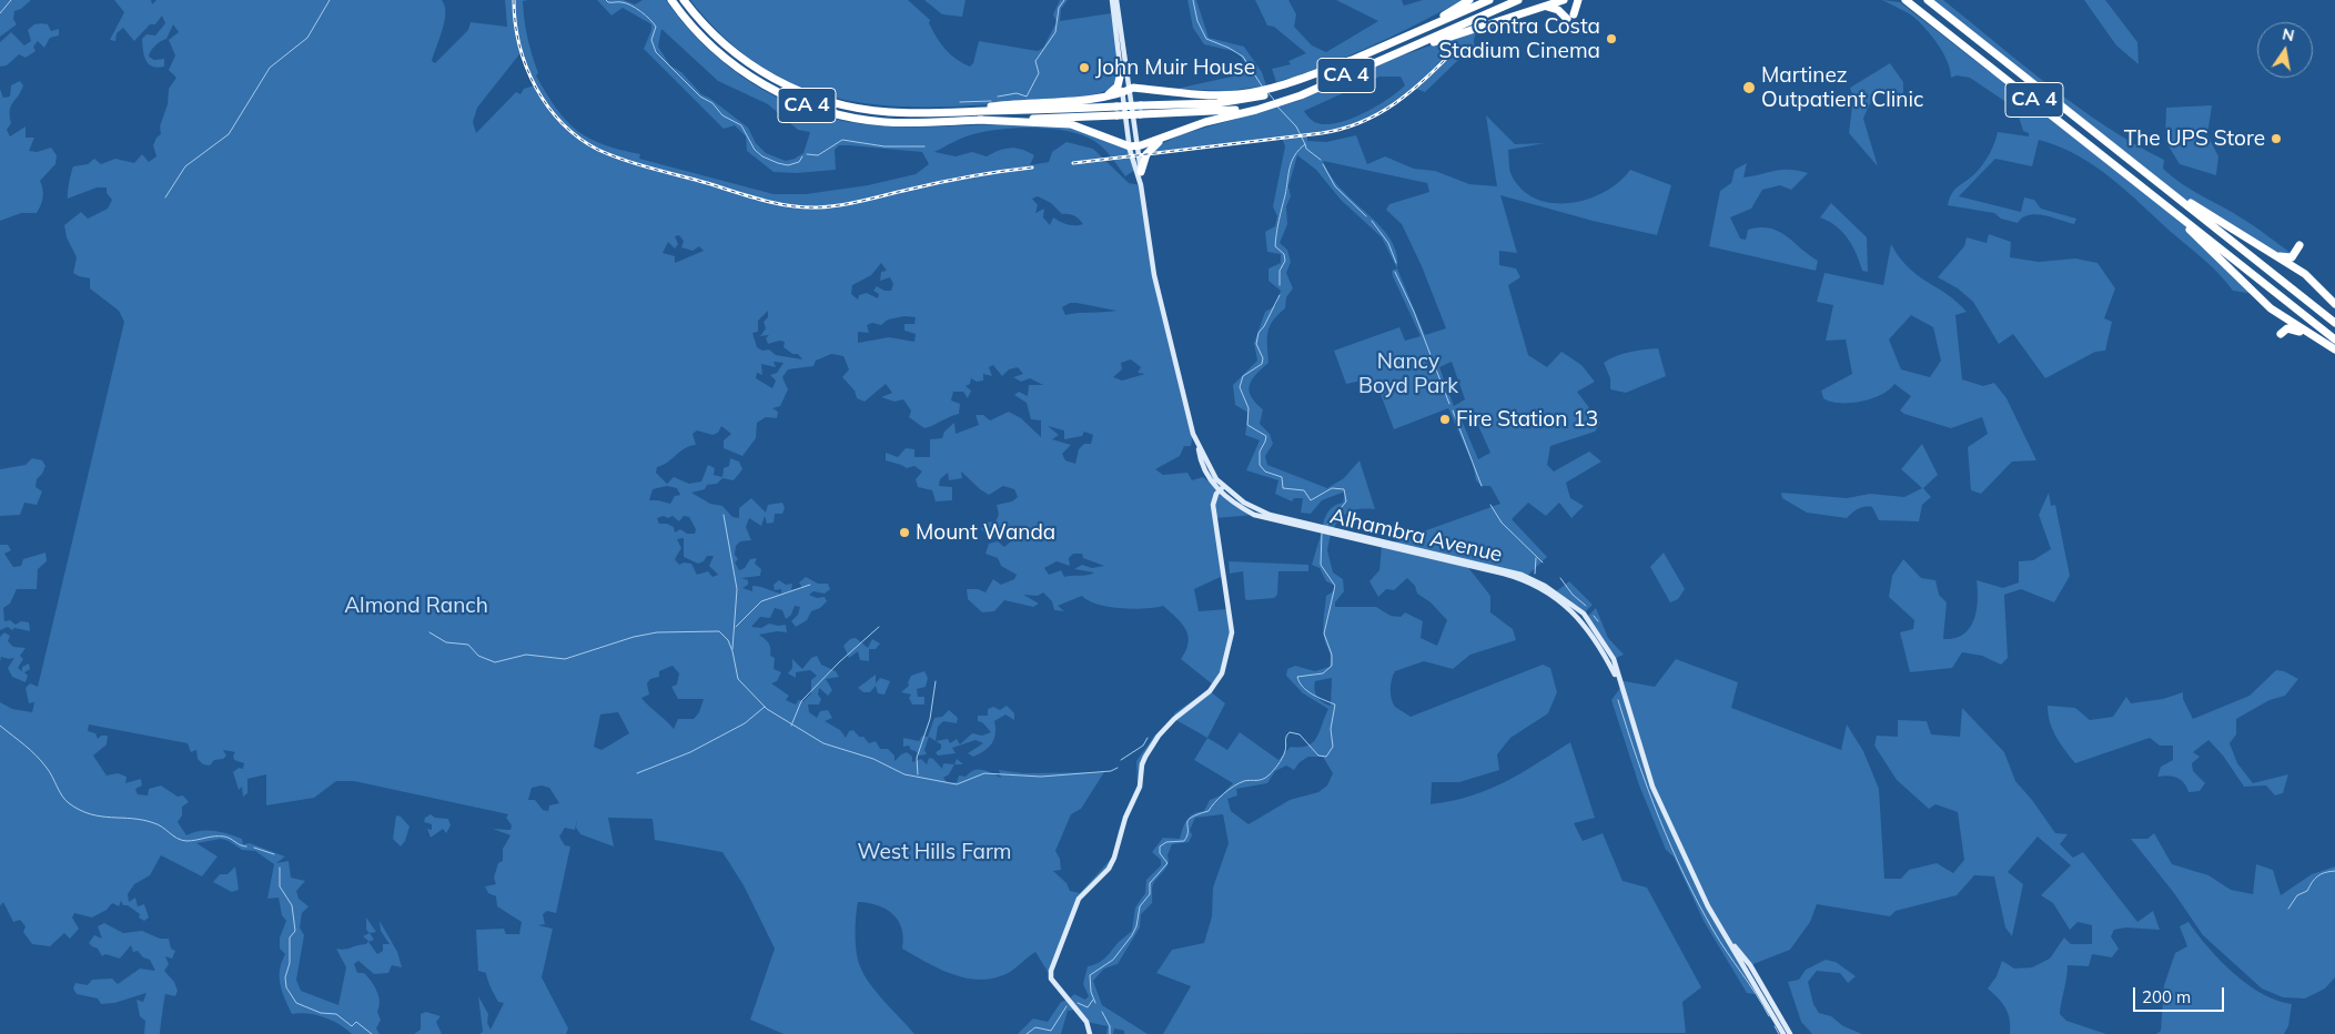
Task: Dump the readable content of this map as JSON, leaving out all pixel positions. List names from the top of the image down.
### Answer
{
  "streets": {
    "highway": ["CA 4"],
    "main road": ["Alhambra Avenue"]
  },
  "parks": ["Nancy Boyd Park", "Almond Ranch", "West Hills Farm"],
  "places": [
    "Contra Costa Stadium Cinema",
    "John Muir House",
    "Martinez Outpatient Clinic",
    "The UPS Store",
    "Fire Station 13",
    "Mount Wanda"
  ],
  "scale_bar": "200 m",
  "north": "top"
}
